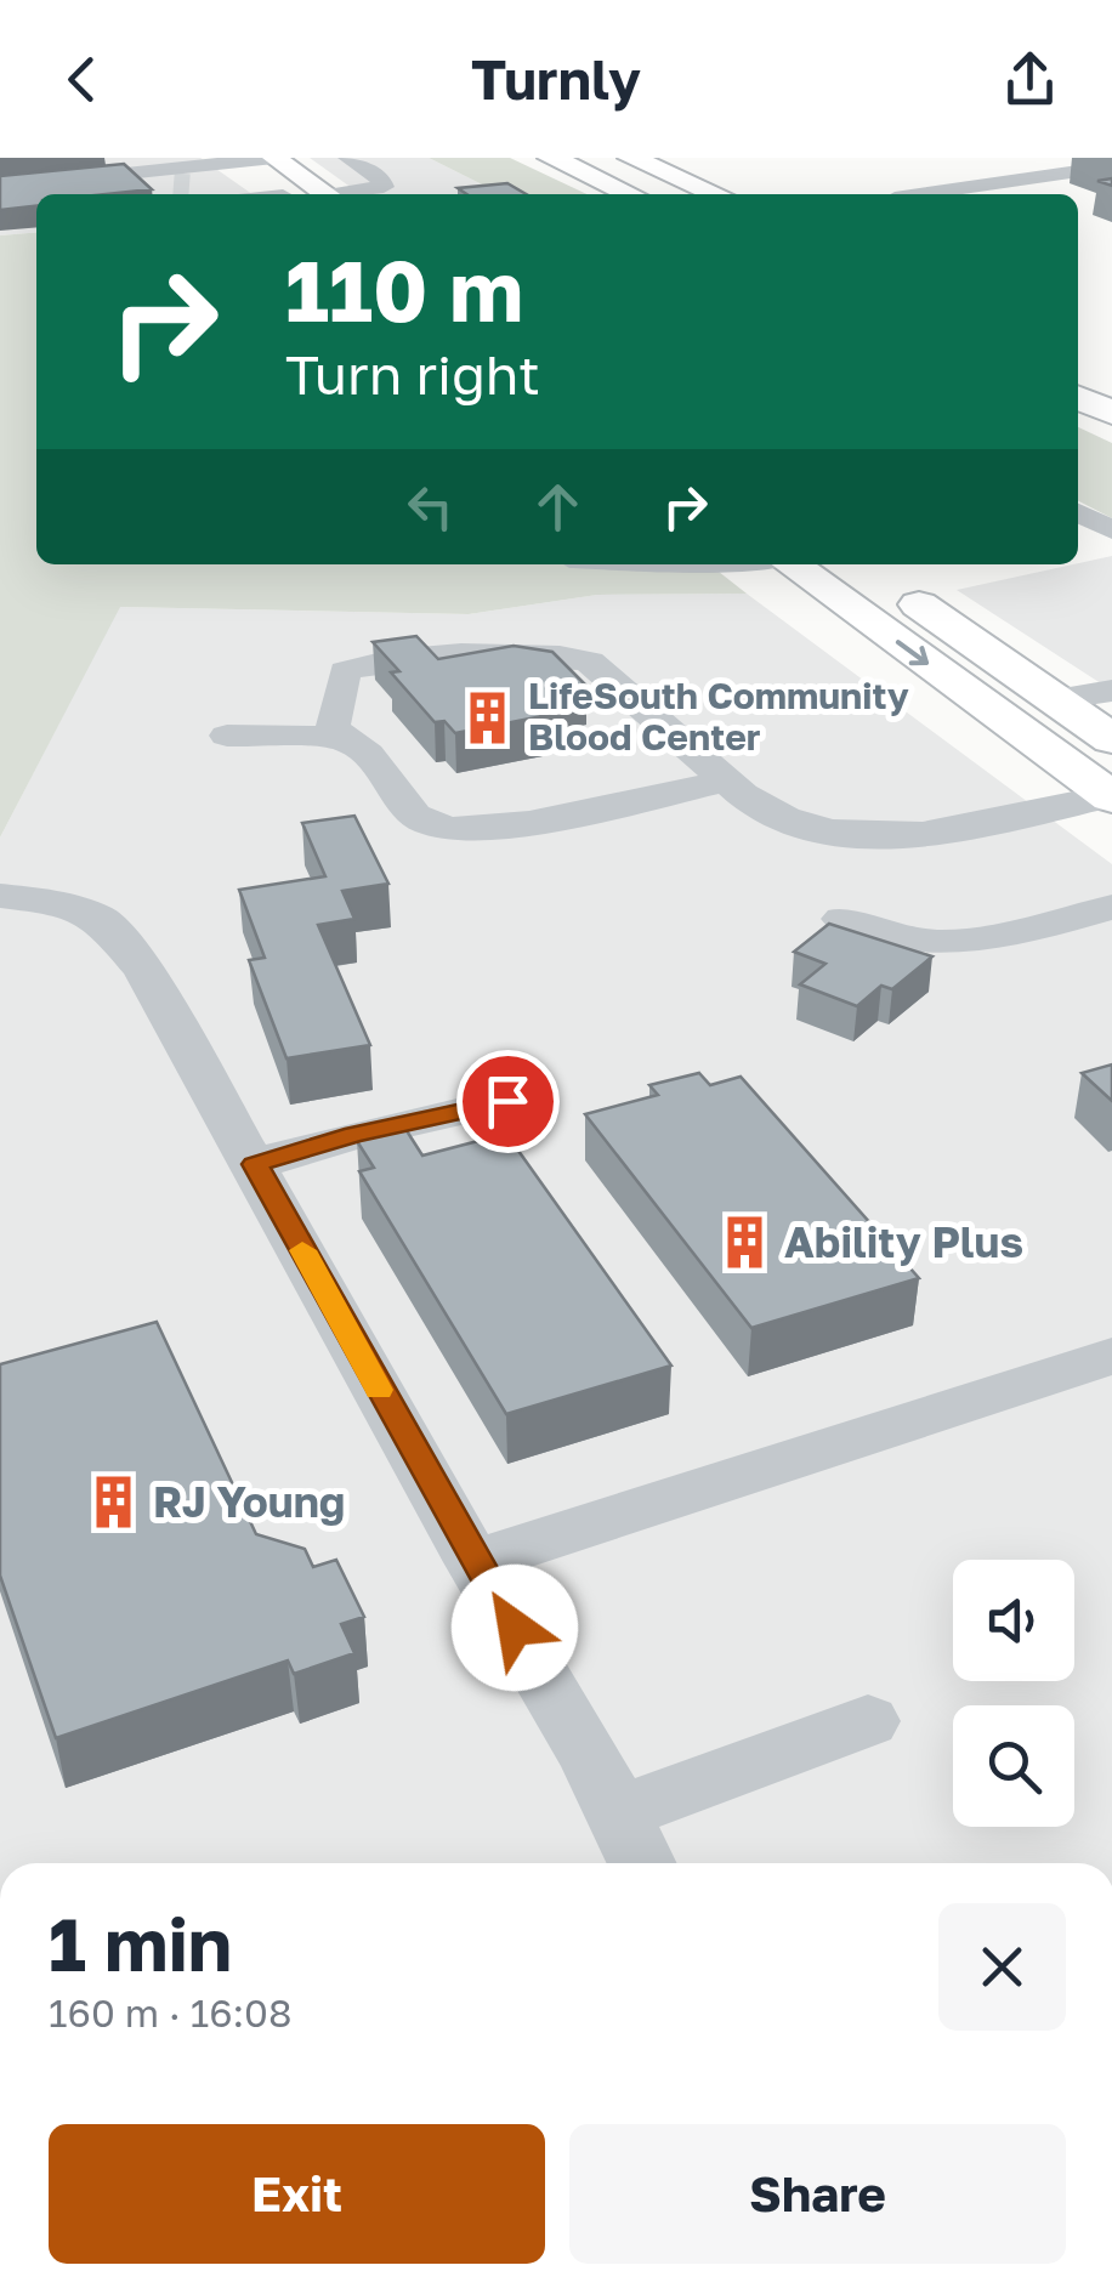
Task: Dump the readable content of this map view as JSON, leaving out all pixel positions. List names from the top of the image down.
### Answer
{
  "places": {
    "building": ["LifeSouth Community Blood Center", "Ability Plus", "RJ Young"]
  },
  "page": {
    "header": "Turnly",
    "turn": ["110 m", "Turn right"],
    "heading": ["1 min", "160 m · 16:08"],
    "buttons": ["Exit", "Share"]
  }
}
